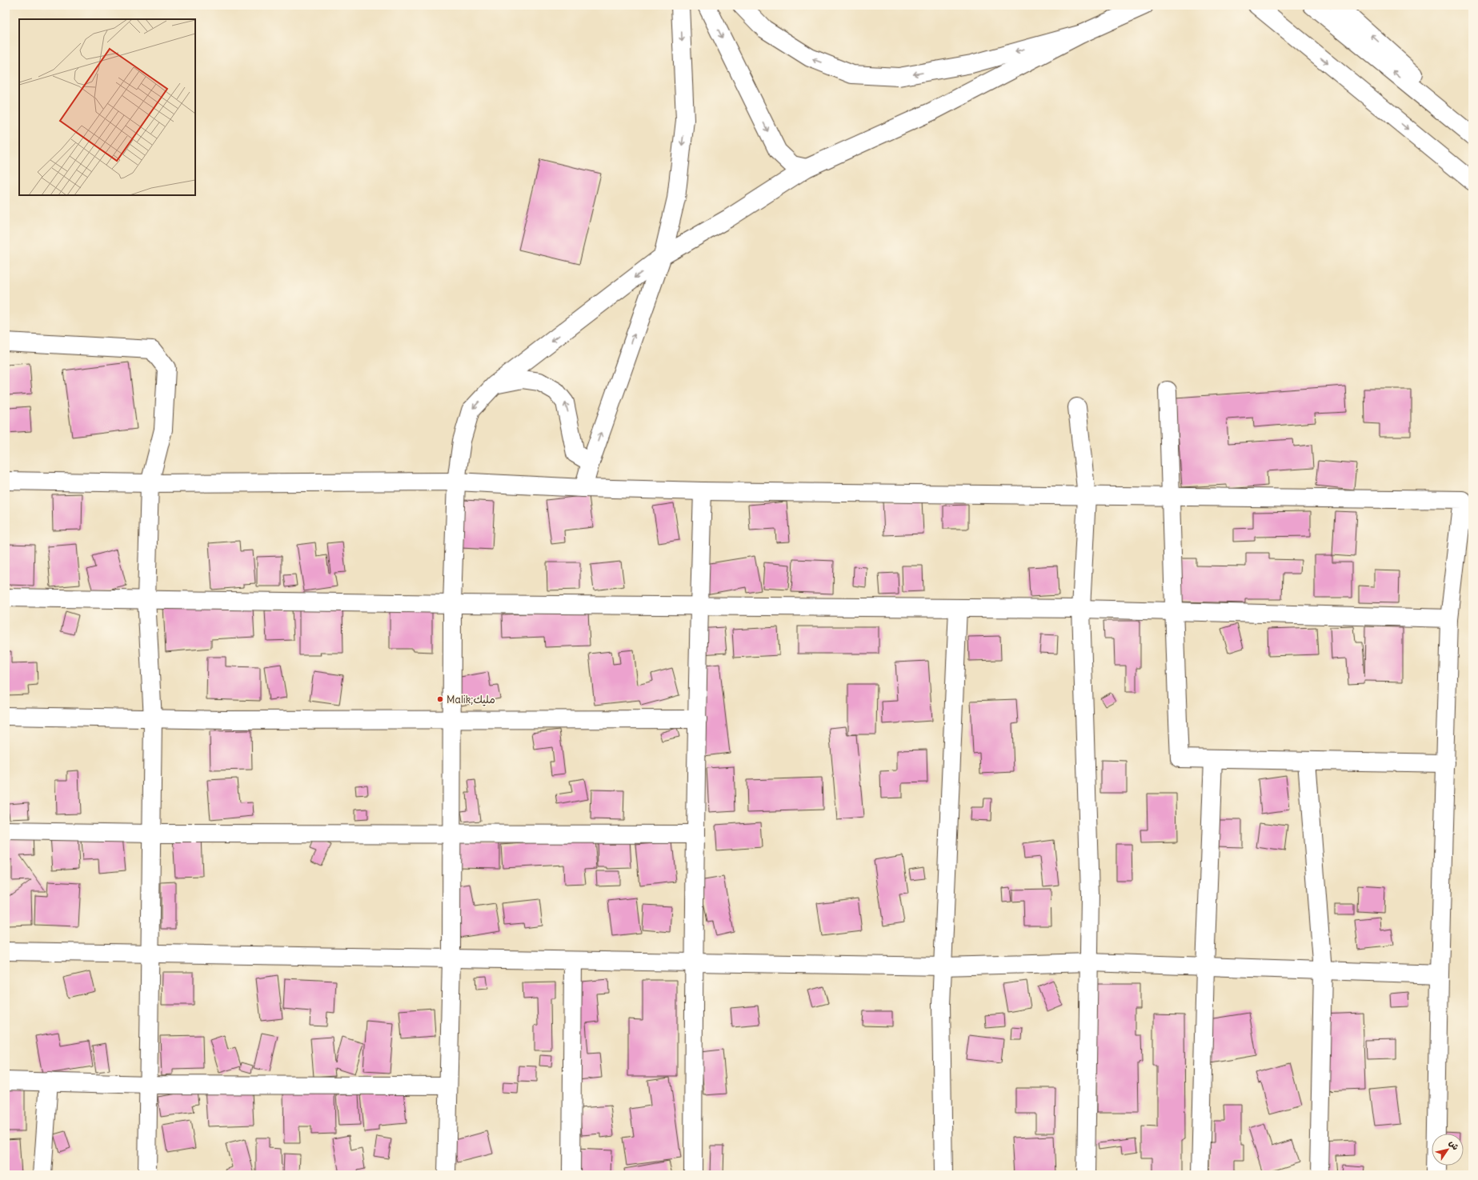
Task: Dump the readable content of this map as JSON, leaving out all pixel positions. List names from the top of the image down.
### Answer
{
  "places": ["Malik;مليك"],
  "north": "top right"
}
